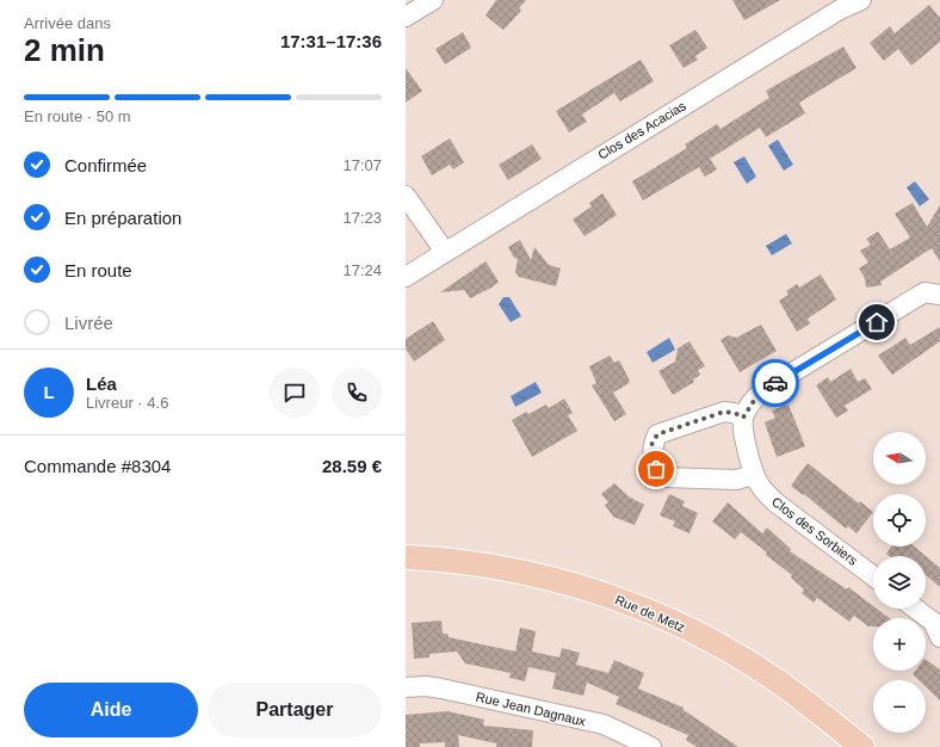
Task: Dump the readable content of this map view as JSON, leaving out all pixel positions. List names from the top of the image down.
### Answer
{
  "streets": {
    "main road": ["Rue de Metz"],
    "street": ["Clos des Acacias", "Clos des Sorbiers", "Rue Jean Dagnaux"]
  },
  "north": "left",
  "page": {
    "heading": ["2 min", "Arrivée dans", "17:31–17:36"],
    "panel": [
      "Léa",
      "Livreur · 4.6",
      "Commande #8304",
      "28.59 €"
    ],
    "bar": "En route · 50 m",
    "list": [
      ["Confirmée", "17:07"],
      ["En préparation", "17:23"],
      ["En route", "17:24"],
      "Livrée"
    ],
    "round": "L",
    "map_buttons": ["+", "−"],
    "buttons": ["Aide", "Partager"]
  }
}
